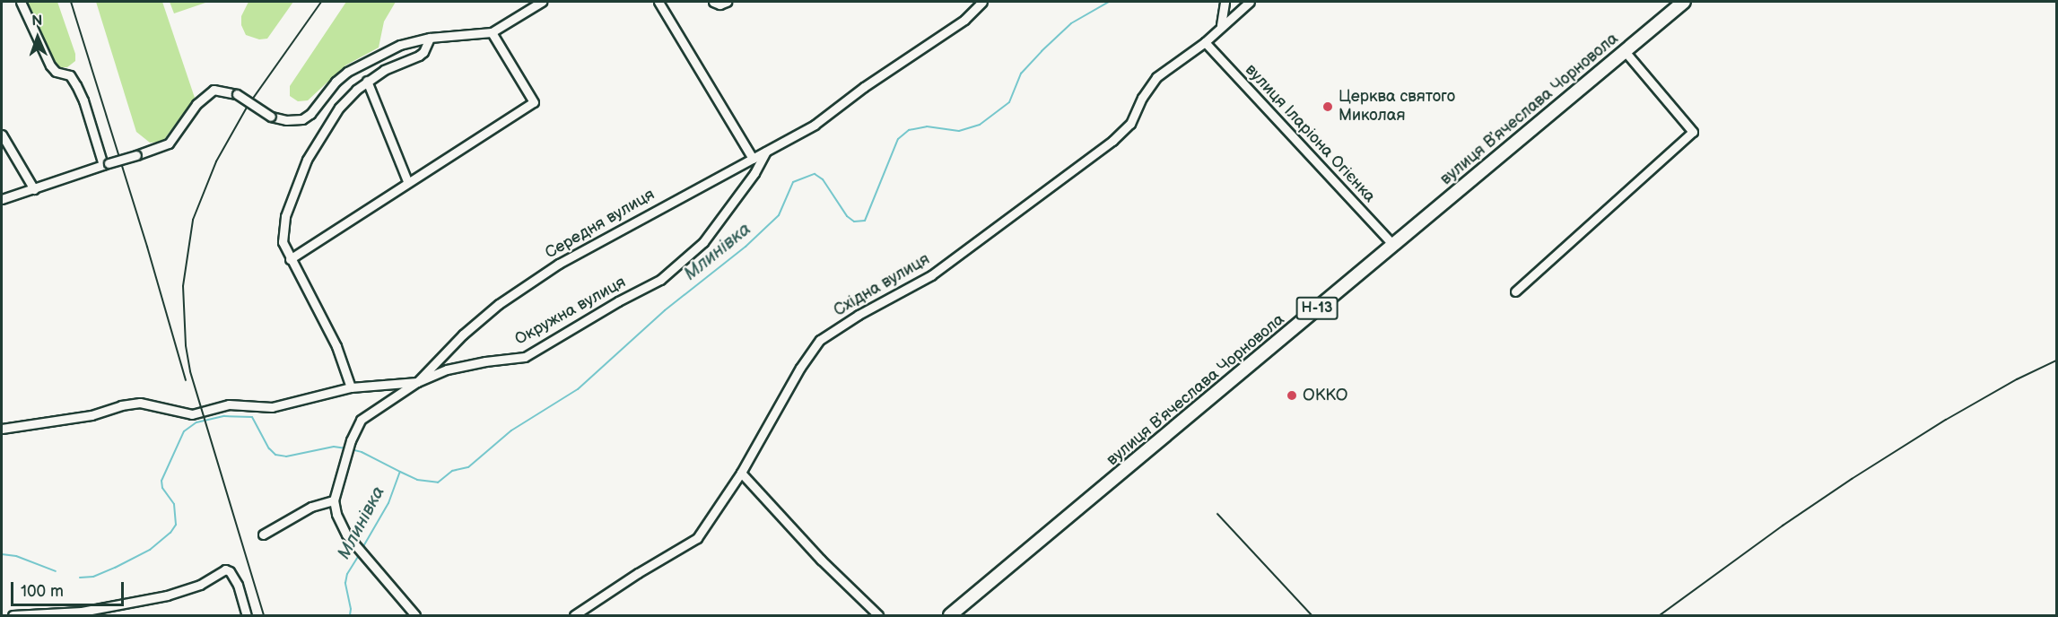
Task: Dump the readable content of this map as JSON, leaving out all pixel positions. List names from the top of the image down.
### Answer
{
  "streets": {
    "main road": ["вулиця Вʼячеслава Чорновола", "Н-13"],
    "street": [
      "вулиця Іларіона Огієнка",
      "Середня вулиця",
      "Східна вулиця",
      "Окружна вулиця"
    ]
  },
  "crossings": [
    ["вулиця Вʼячеслава Чорновола", "вулиця Іларіона Огієнка"],
    ["вулиця Іларіона Огієнка", "Східна вулиця"],
    ["Середня вулиця", "Окружна вулиця"]
  ],
  "water": ["Млинівка"],
  "places": ["Церква святого Миколая", "OKKO"],
  "scale_bar": "100 m",
  "north": "top"
}
